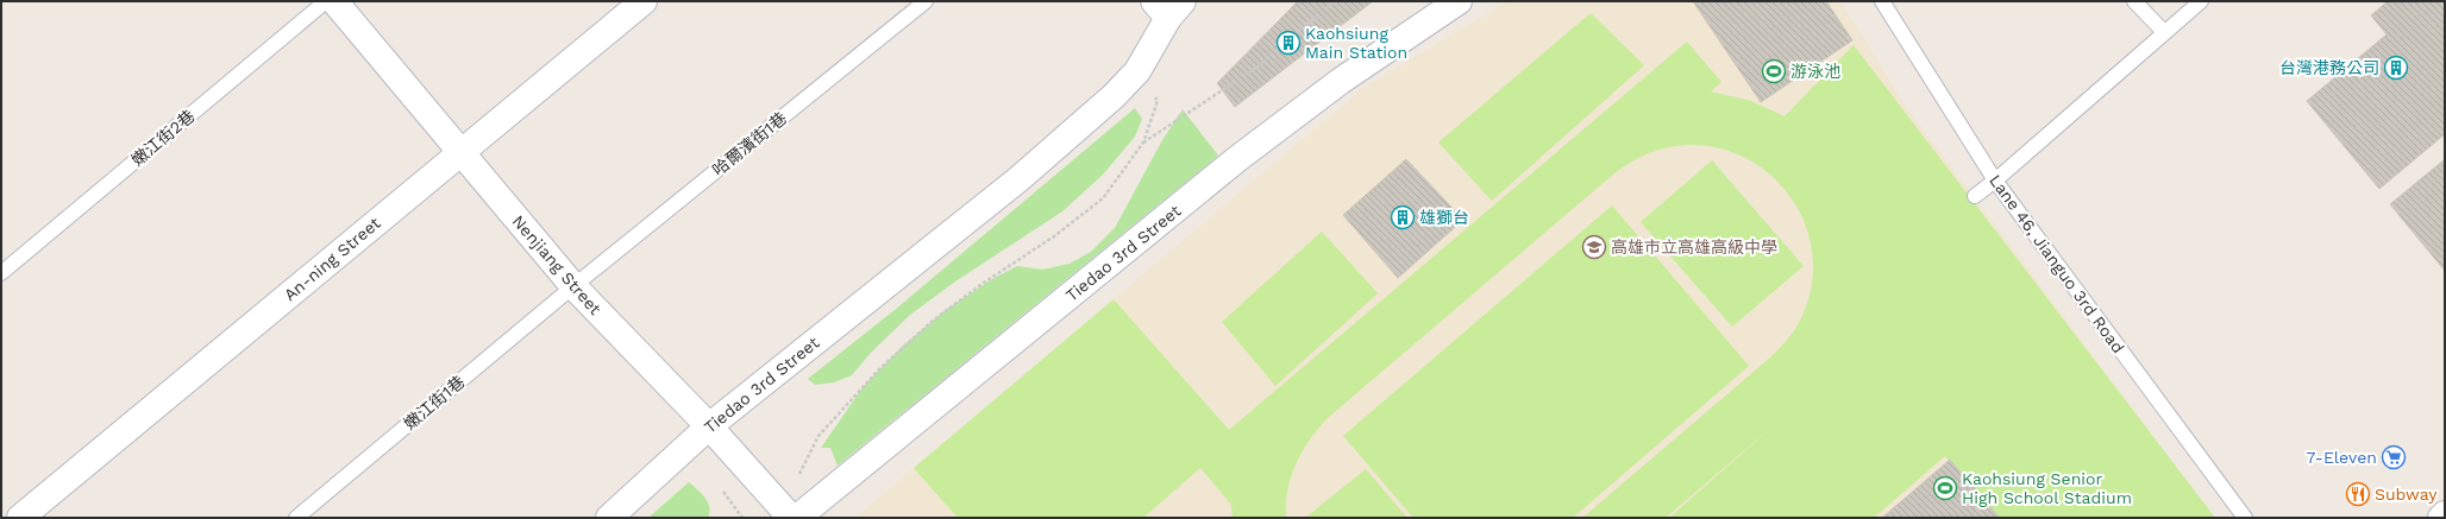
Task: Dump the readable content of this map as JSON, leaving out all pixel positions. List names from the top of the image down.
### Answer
{
  "streets": {
    "street": ["Tiedao 3rd Street", "An-ning Street", "Nenjiang Street"],
    "lane": [
      "嫩江街2巷",
      "哈爾濱街1巷",
      "Lane 46, Jianguo 3rd Road",
      "嫩江街1巷"
    ]
  },
  "crossings": [
    ["哈爾濱街1巷", "Nenjiang Street"],
    ["哈爾濱街1巷", "嫩江街1巷"],
    ["Tiedao 3rd Street", "Nenjiang Street"],
    ["An-ning Street", "Nenjiang Street"],
    ["Nenjiang Street", "嫩江街1巷"]
  ],
  "places": {
    "building": ["Kaohsiung Main Station", "台灣港務公司", "雄獅台"],
    "sports": ["游泳池", "Kaohsiung Senior High School Stadium"],
    "school or university": ["高雄市立高雄高級中學"],
    "supermarket": ["7-Eleven"],
    "restaurant": ["Subway"]
  }
}
